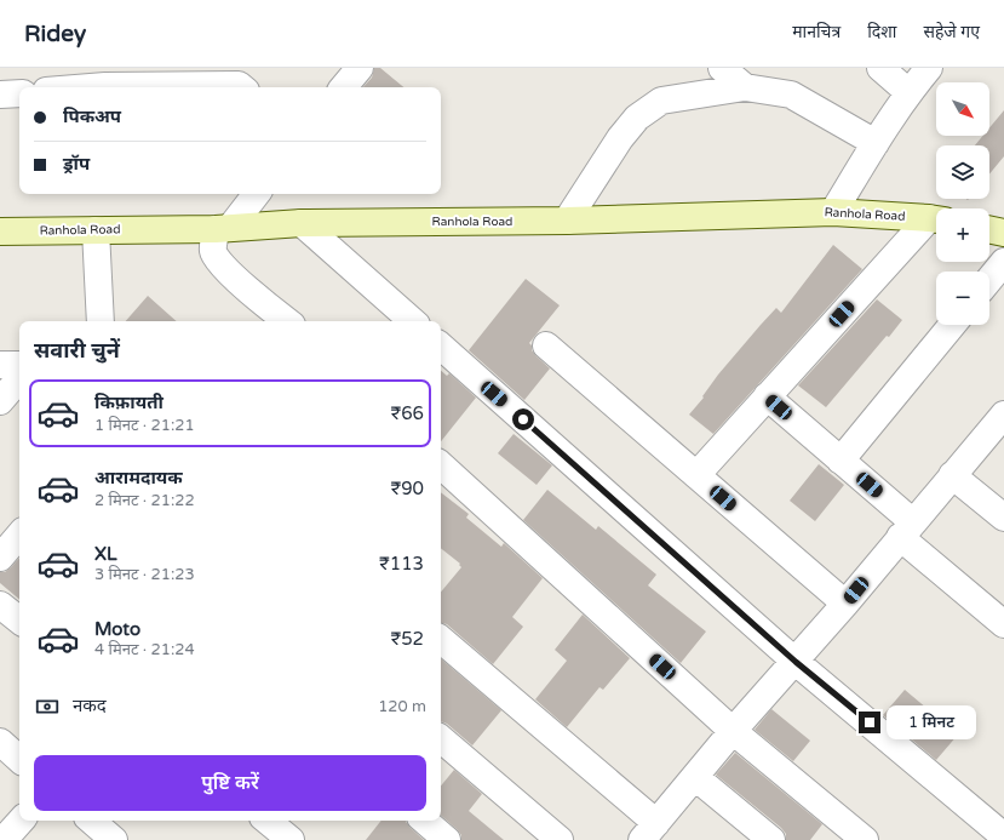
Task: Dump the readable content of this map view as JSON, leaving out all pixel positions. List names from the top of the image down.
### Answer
{
  "streets": {
    "street": ["Ranhola Road"]
  },
  "north": "bottom right",
  "page": {
    "header": "Ridey",
    "nav": ["मानचित्र", "दिशा", "सहेजे गए"],
    "map_buttons": ["+", "−"],
    "banner": ["पिकअप", "ड्रॉप"],
    "heading": "सवारी चुनें",
    "list": [
      {
        "name": "किफ़ायती",
        "note": "1 मिनट · 21:21",
        "value": "₹66"
      },
      {
        "name": "आरामदायक",
        "note": "2 मिनट · 21:22",
        "value": "₹90"
      },
      {
        "name": "XL",
        "note": "3 मिनट · 21:23",
        "value": "₹113"
      },
      {
        "name": "Moto",
        "note": "4 मिनट · 21:24",
        "value": "₹52"
      }
    ],
    "pay": ["नकद", "120 m"],
    "bubble": "1 मिनट",
    "buttons": "पुष्टि करें"
  }
}
